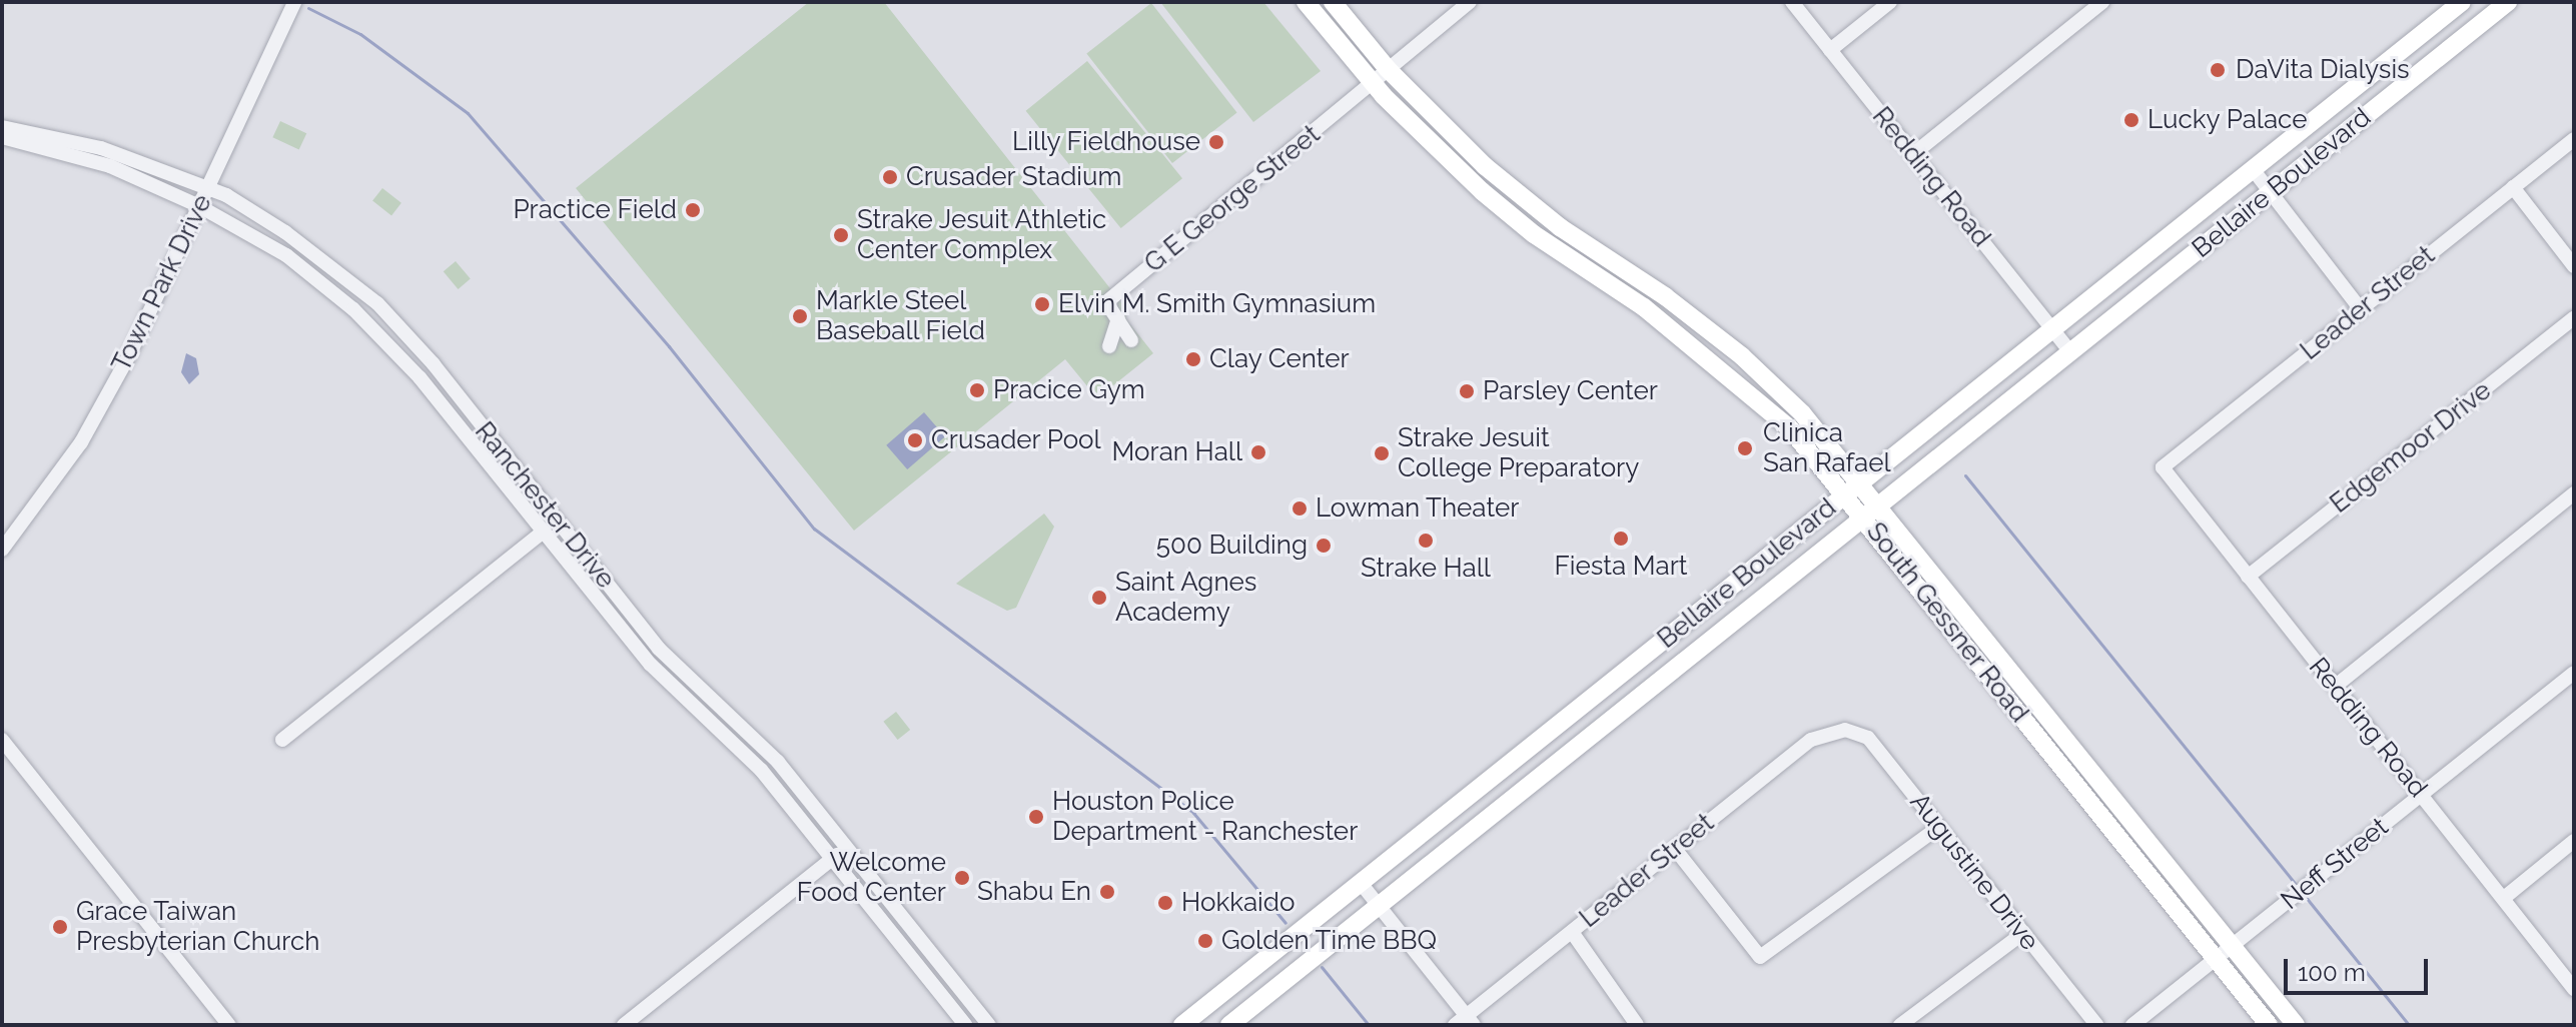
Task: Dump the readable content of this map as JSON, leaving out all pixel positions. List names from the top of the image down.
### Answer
{
  "streets": {
    "main road": ["Bellaire Boulevard", "South Gessner Road"],
    "street": [
      "Redding Road",
      "G E George Street",
      "Town Park Drive",
      "Leader Street",
      "Edgemoor Drive",
      "Ranchester Drive",
      "Neff Street",
      "Augustine Drive"
    ]
  },
  "crossings": [
    ["Redding Road", "Bellaire Boulevard"],
    ["Redding Road", "Leader Street"],
    ["Redding Road", "Edgemoor Drive"],
    ["Redding Road", "Neff Street"],
    ["Bellaire Boulevard", "South Gessner Road"],
    ["G E George Street", "South Gessner Road"],
    ["Town Park Drive", "Ranchester Drive"],
    ["Leader Street", "Augustine Drive"],
    ["South Gessner Road", "Neff Street"]
  ],
  "places": [
    "DaVita Dialysis",
    "Lucky Palace",
    "Lilly Fieldhouse",
    "Crusader Stadium",
    "Practice Field",
    "Strake Jesuit Athletic Center Complex",
    "Elvin M. Smith Gymnasium",
    "Markle Steel Baseball Field",
    "Clay Center",
    "Pracice Gym",
    "Parsley Center",
    "Crusader Pool",
    "Clinica San Rafael",
    "Moran Hall",
    "Strake Jesuit College Preparatory",
    "Lowman Theater",
    "Fiesta Mart",
    "Strake Hall",
    "500 Building",
    "Saint Agnes Academy",
    "Houston Police Department - Ranchester",
    "Welcome Food Center",
    "Shabu En",
    "Hokkaido",
    "Grace Taiwan Presbyterian Church",
    "Golden Time BBQ"
  ],
  "scale_bar": "100 m"
}
